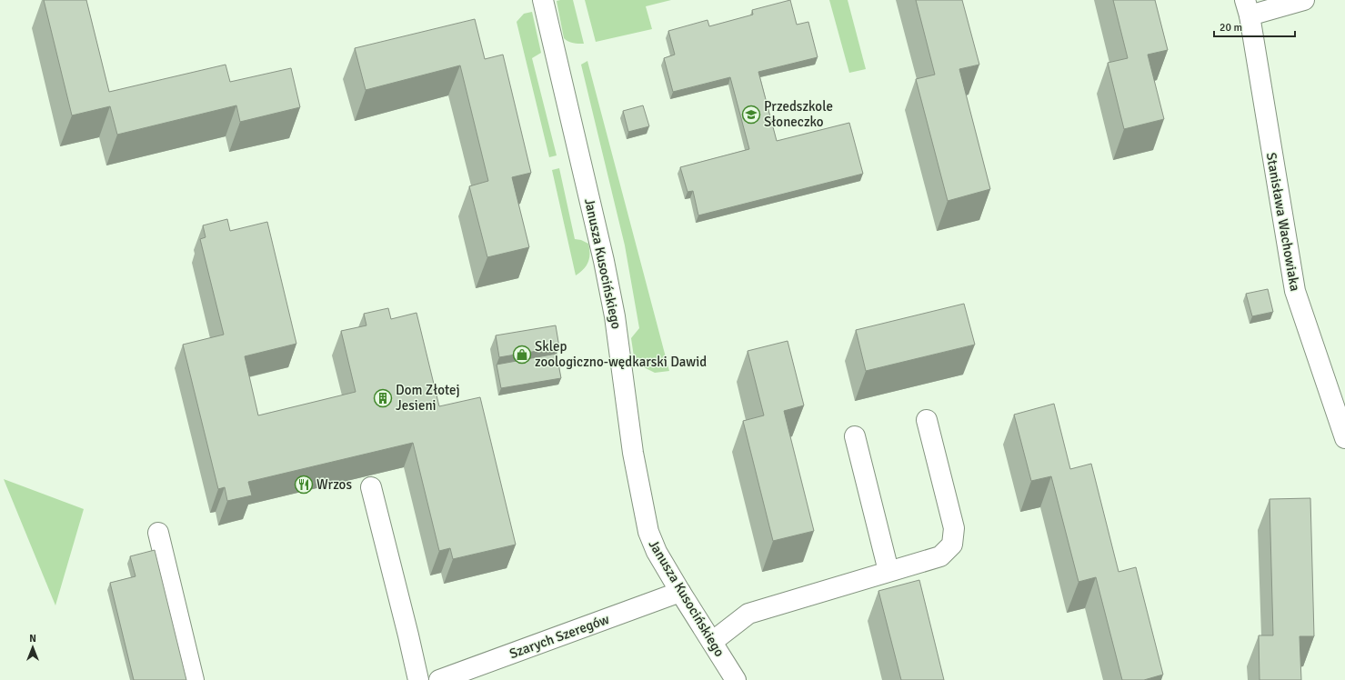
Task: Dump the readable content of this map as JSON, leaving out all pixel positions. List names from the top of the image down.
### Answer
{
  "streets": {
    "street": ["Stanisława Wachowiaka", "Janusza Kusocińskiego", "Szarych Szeregów"]
  },
  "crossings": [
    ["Janusza Kusocińskiego", "Szarych Szeregów"]
  ],
  "places": {
    "school or university": ["Przedszkole Słoneczko"],
    "shop": ["Sklep zoologiczno-wędkarski Dawid"],
    "building": ["Dom Złotej Jesieni"],
    "restaurant": ["Wrzos"]
  },
  "scale_bar": "20 m",
  "north": "top"
}
